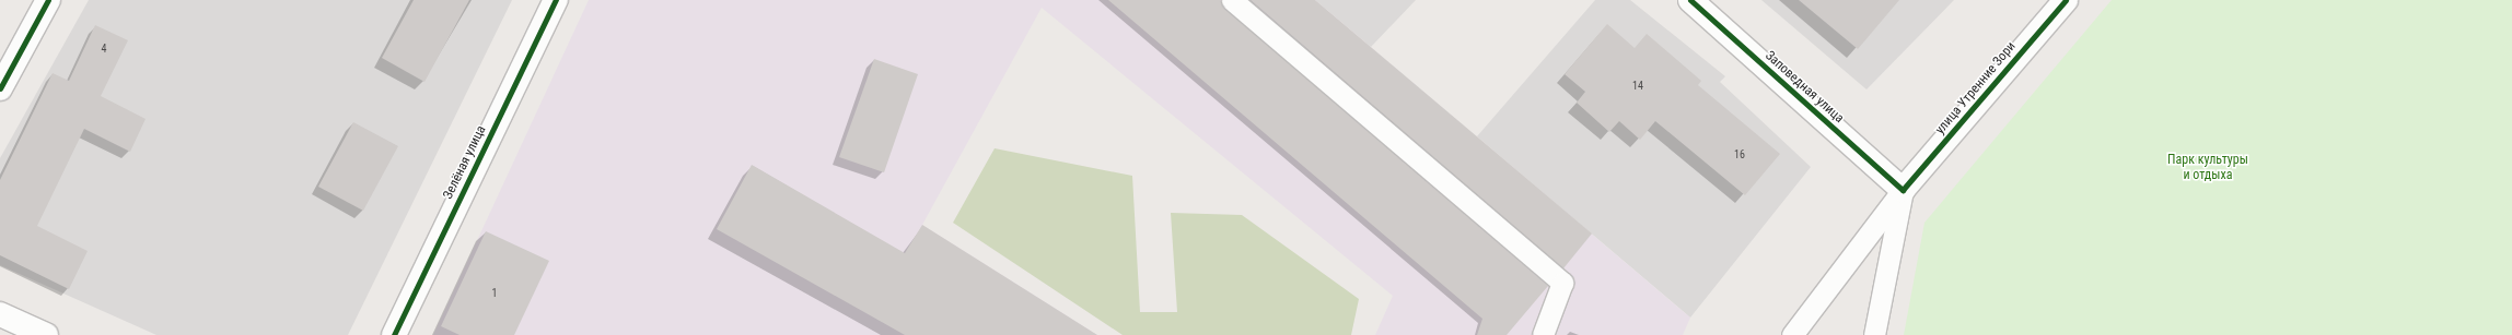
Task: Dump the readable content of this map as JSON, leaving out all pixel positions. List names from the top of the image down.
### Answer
{
  "streets": {
    "street": ["Заповедная улица", "улица Утренние Зори", "Зелёная улица"]
  },
  "crossings": [
    ["Заповедная улица", "улица Утренние Зори"]
  ],
  "parks": ["Парк культуры и отдыха"],
  "house_numbers": [
    "4",
    "14",
    "16",
    "1"
  ]
}
